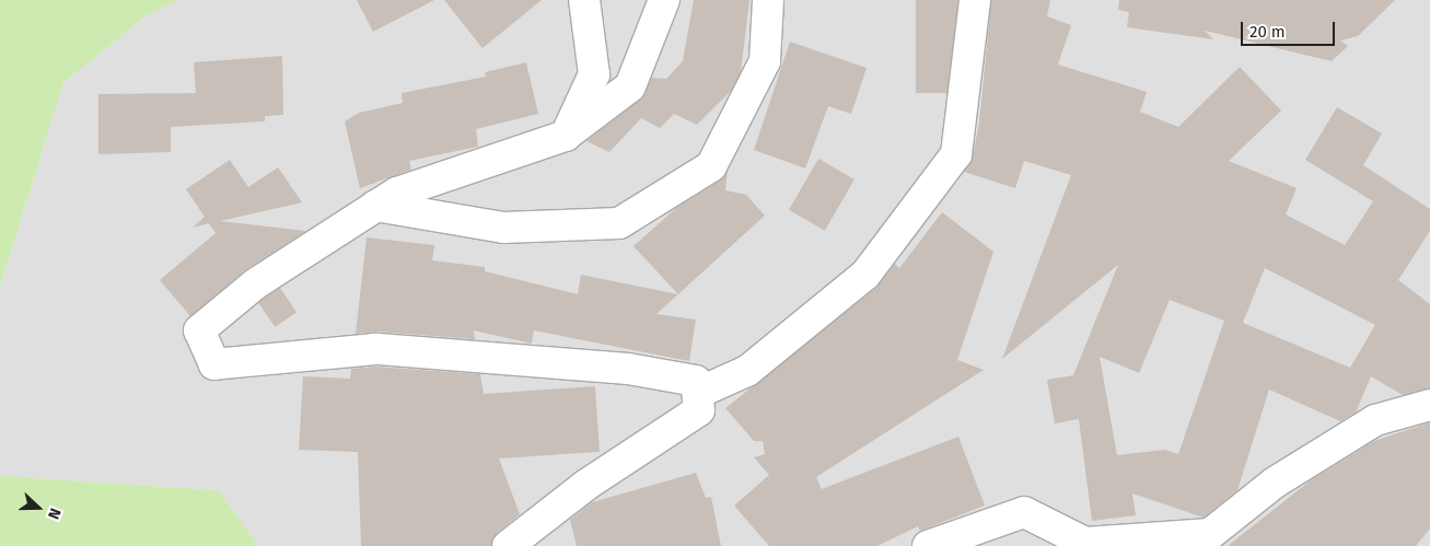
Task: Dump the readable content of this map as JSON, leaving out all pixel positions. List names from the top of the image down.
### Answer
{
  "scale_bar": "20 m",
  "north": "right"
}
